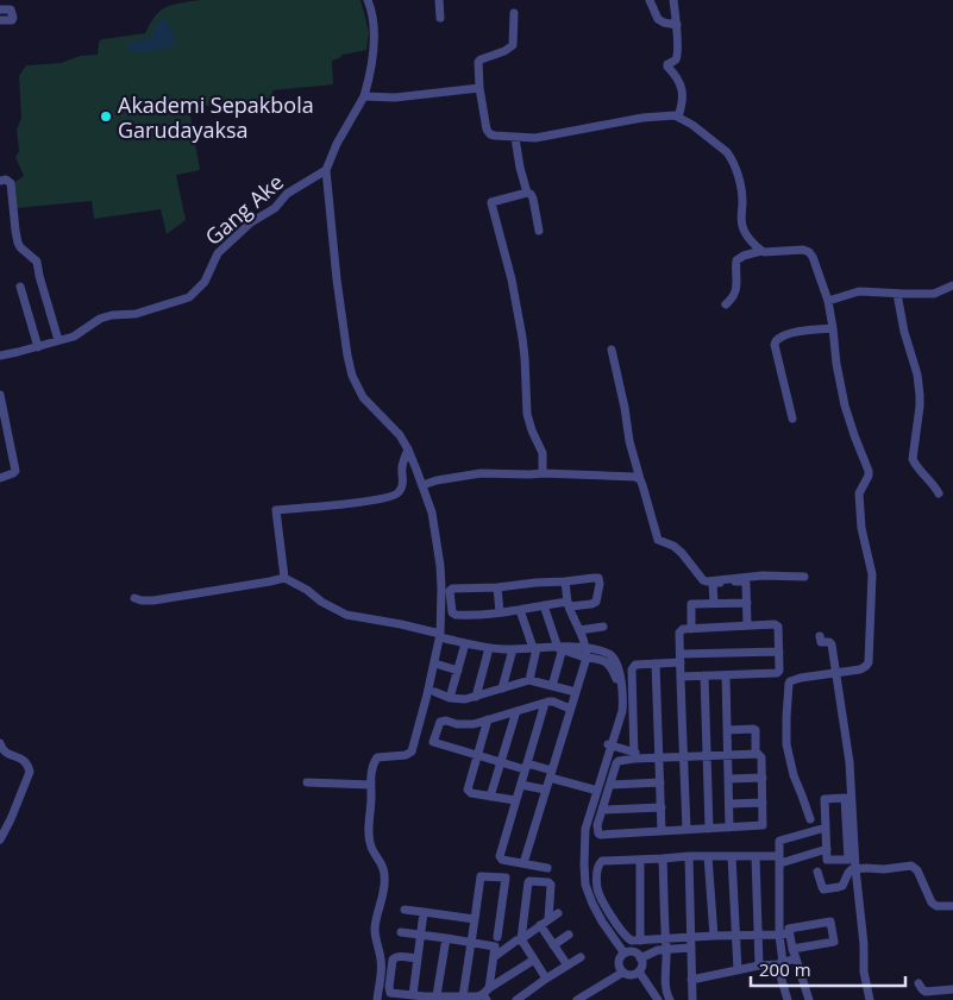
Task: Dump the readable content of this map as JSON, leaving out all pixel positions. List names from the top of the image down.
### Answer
{
  "streets": {
    "street": ["Gang Ake"]
  },
  "places": ["Akademi Sepakbola Garudayaksa"],
  "scale_bar": "200 m"
}
